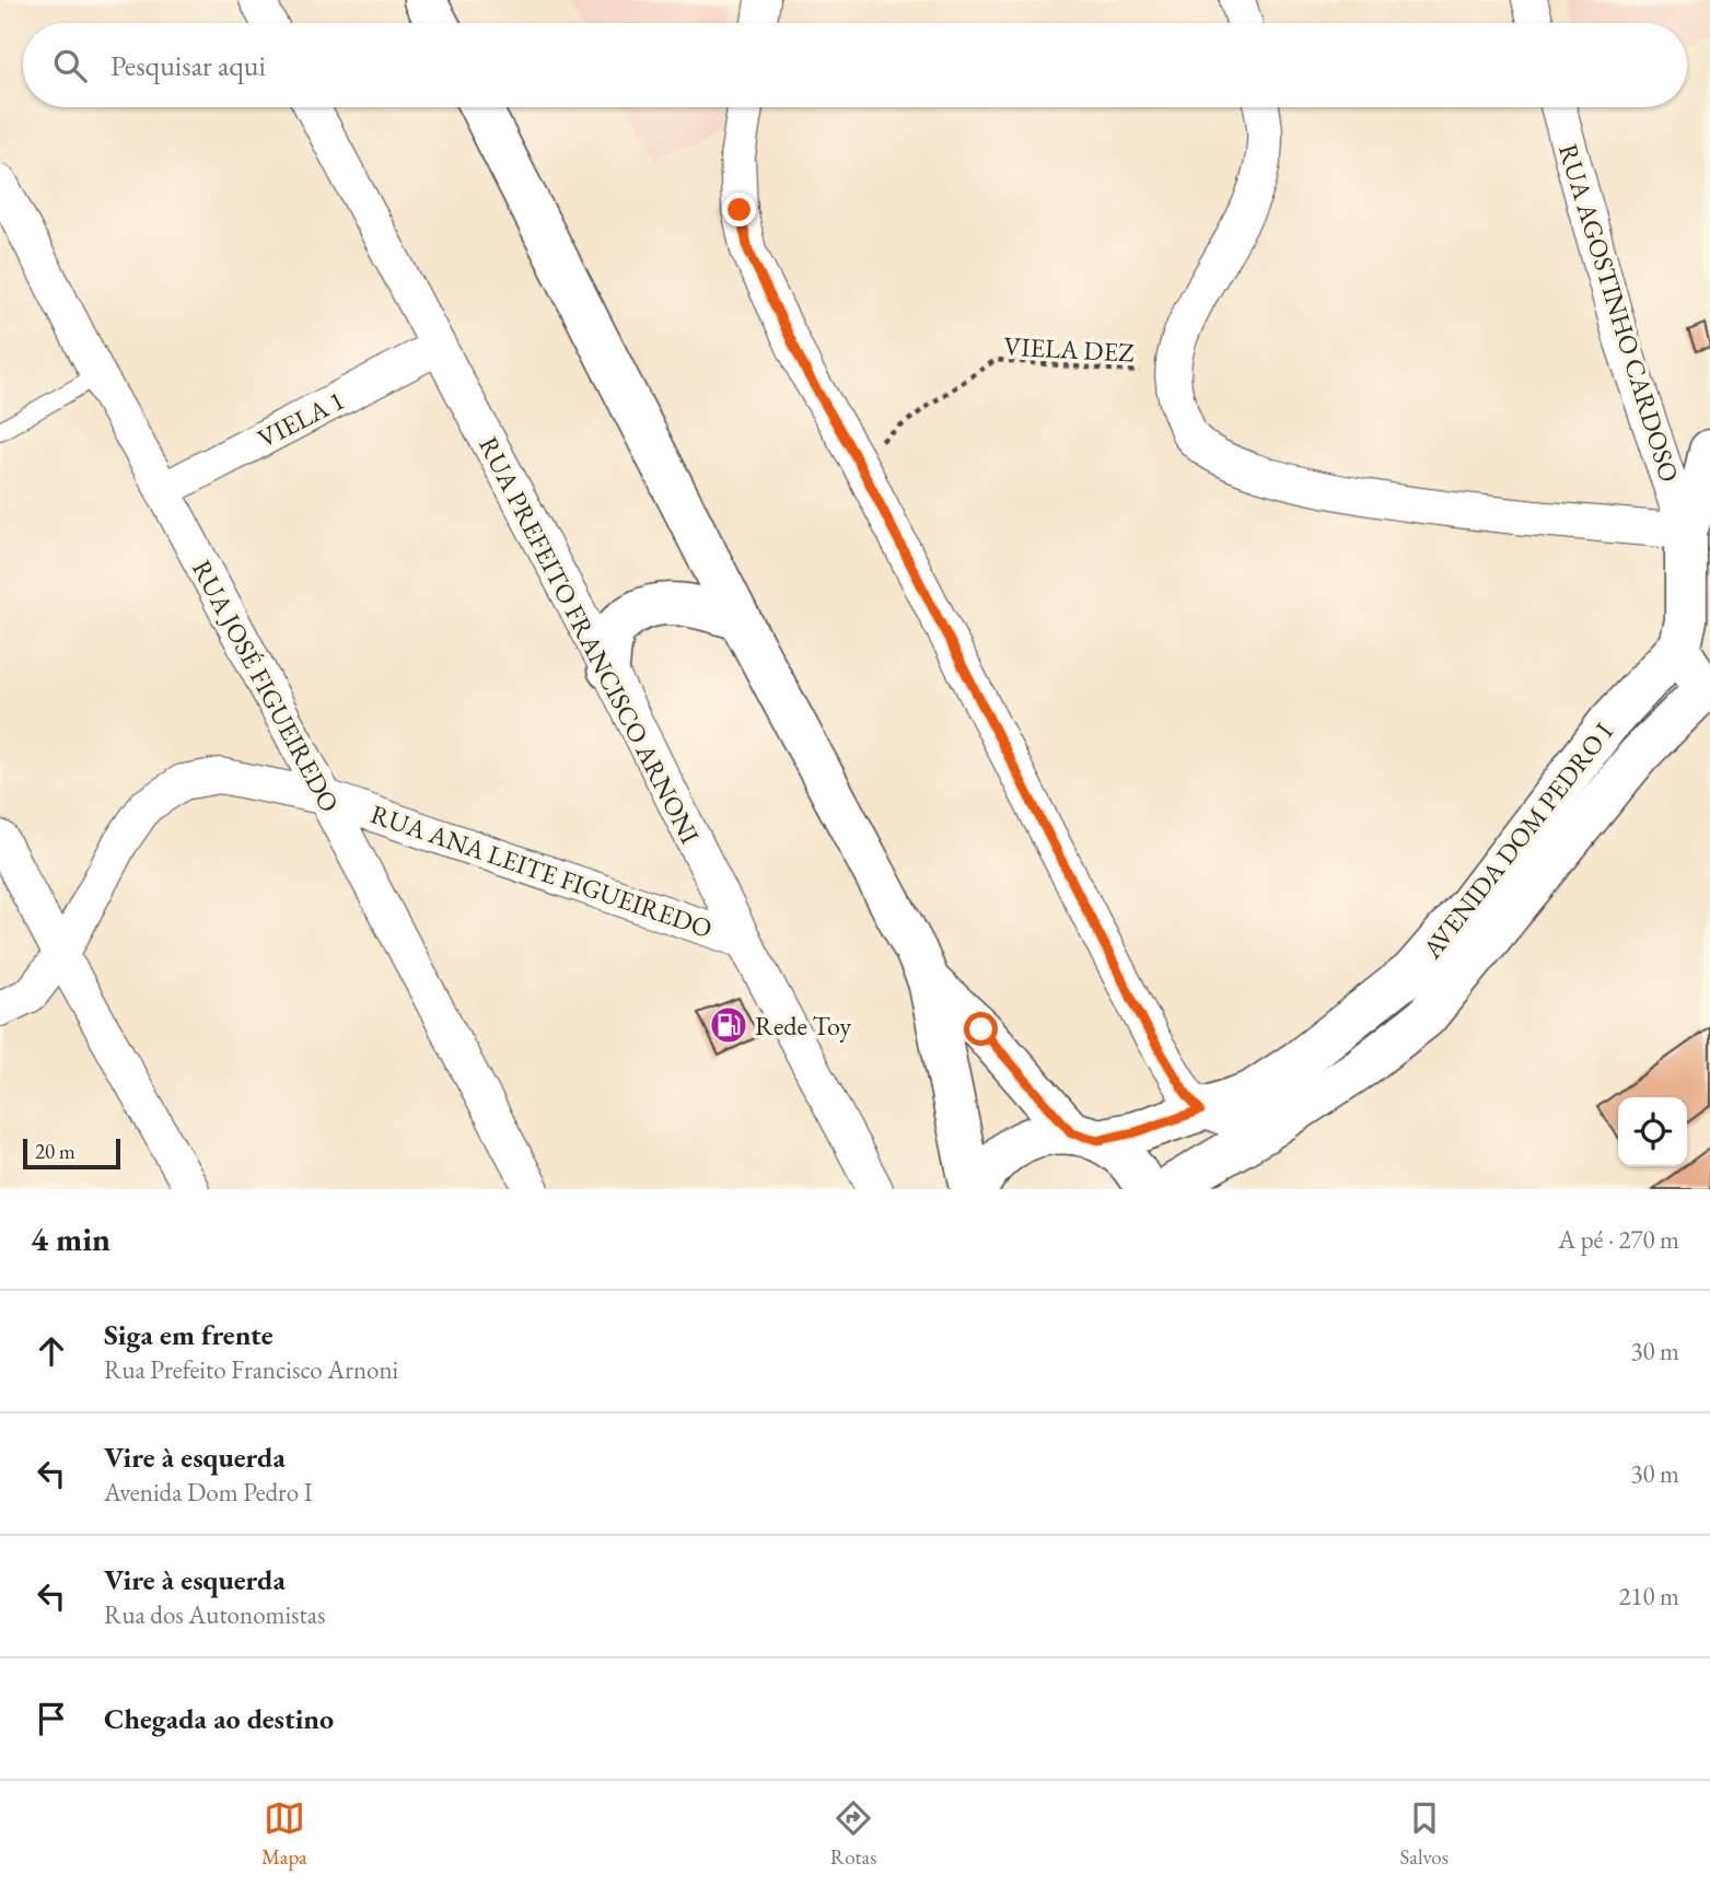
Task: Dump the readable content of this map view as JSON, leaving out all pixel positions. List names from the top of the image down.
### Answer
{
  "streets": {
    "main road": ["AVENIDA DOM PEDRO I"],
    "street": [
      "RUA AGOSTINHO CARDOSO",
      "VIELA 1",
      "RUA PREFEITO FRANCISCO ARNONI",
      "RUA JOSÉ FIGUEIREDO",
      "RUA ANA LEITE FIGUEIREDO"
    ],
    "path": ["VIELA DEZ"]
  },
  "crossings": [
    ["VIELA 1", "RUA PREFEITO FRANCISCO ARNONI"],
    ["VIELA 1", "RUA JOSÉ FIGUEIREDO"],
    ["RUA PREFEITO FRANCISCO ARNONI", "RUA ANA LEITE FIGUEIREDO"],
    ["RUA JOSÉ FIGUEIREDO", "RUA ANA LEITE FIGUEIREDO"]
  ],
  "places": {
    "fuel station": ["Rede Toy"]
  },
  "scale_bar": "20 m",
  "page": {
    "search": "Pesquisar aqui",
    "scale": "20 m",
    "heading": ["4 min", "A pé · 270 m"],
    "list": [
      ["Siga em frente", "Rua Prefeito Francisco Arnoni", "30 m"],
      ["Vire à esquerda", "Avenida Dom Pedro I", "30 m"],
      ["Vire à esquerda", "Rua dos Autonomistas", "210 m"],
      "Chegada ao destino"
    ],
    "nav": ["Mapa", "Rotas", "Salvos"]
  }
}
